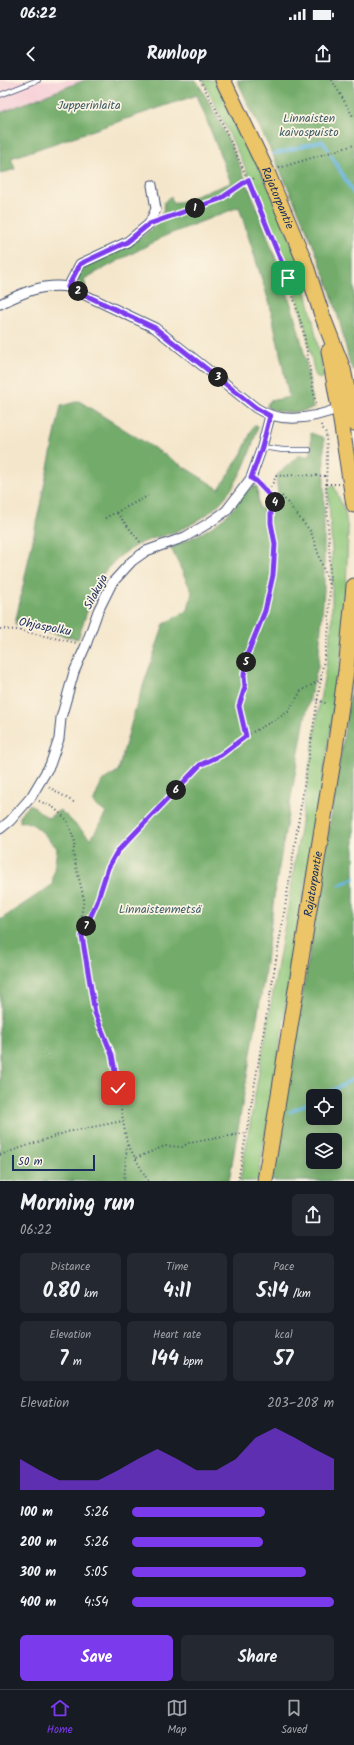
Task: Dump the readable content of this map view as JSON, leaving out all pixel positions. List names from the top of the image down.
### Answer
{
  "streets": {
    "main road": ["Rajatorpantie"],
    "street": ["Silakuja"],
    "path": ["Ohjaspolku"]
  },
  "crossings": [
    ["Silakuja", "Ohjaspolku"]
  ],
  "parks": ["Jupperinlaita", "Linnaisten kaivospuisto", "Linnaistenmetsä"],
  "scale_bar": "50 m",
  "page": {
    "status": "06:22",
    "header": "Runloop",
    "pins": [
      "1",
      "2",
      "3",
      "4",
      "5",
      "6",
      "7"
    ],
    "scale": "50 m",
    "heading": ["Morning run", "06:22"],
    "stats": [
      ["Distance", "0.80 km"],
      ["Time", "4:11"],
      ["Pace", "5:14 /km"],
      ["Elevation", "7 m"],
      ["Heart rate", "144 bpm"],
      ["kcal", "57"]
    ],
    "chart": ["Elevation", "203–208 m"],
    "list": [
      {
        "name": "100 m",
        "note": "5:26"
      },
      {
        "name": "200 m",
        "note": "5:26"
      },
      {
        "name": "300 m",
        "note": "5:05"
      },
      {
        "name": "400 m",
        "note": "4:54"
      }
    ],
    "buttons": ["Save", "Share"],
    "tabs": ["Home", "Map", "Saved"]
  }
}
